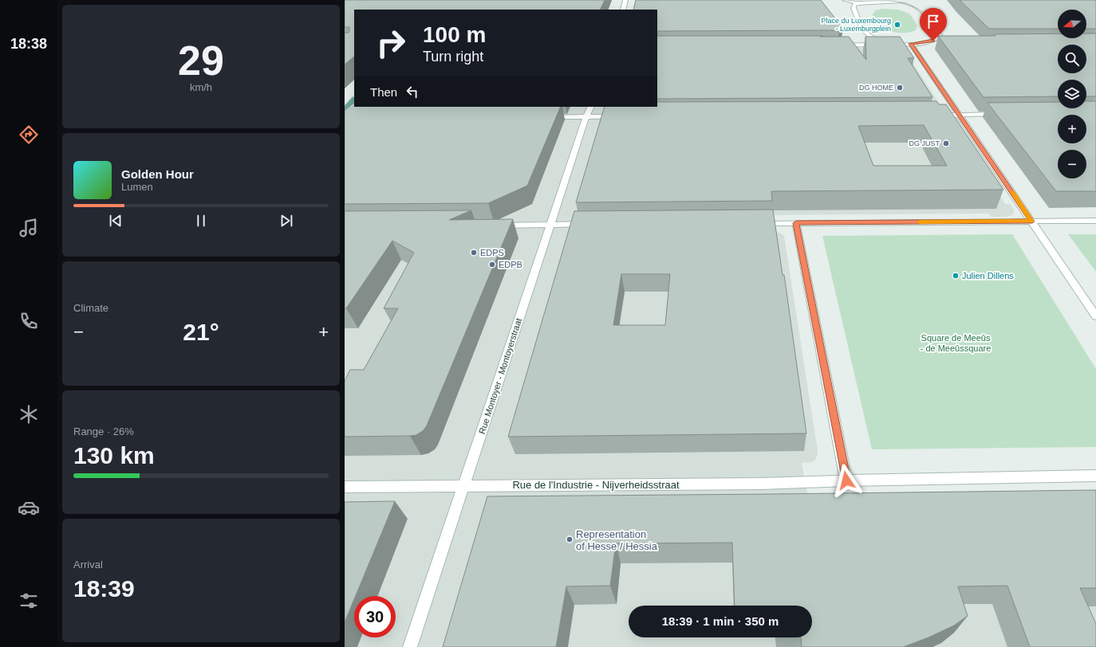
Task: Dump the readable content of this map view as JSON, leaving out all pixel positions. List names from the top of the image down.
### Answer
{
  "streets": {
    "street": ["Rue Montoyer - Montoyerstraat", "Rue de l'Industrie - Nijverheidsstraat"]
  },
  "crossings": [
    ["Rue Montoyer - Montoyerstraat", "Rue de l'Industrie - Nijverheidsstraat"]
  ],
  "parks": ["Square de Meeûs - de Meeûssquare"],
  "places": [
    "Place du Luxembourg - Luxemburgplein",
    "DG HOME",
    "DG JUST",
    "EDPS",
    "EDPB",
    "Julien Dillens",
    "Representation of Hesse / Hessia"
  ],
  "north": "left",
  "page": {
    "tabs": "18:38",
    "tile": [
      ["29", "km/h"],
      "Climate",
      ["Range · 26%", "130 km"],
      ["Arrival", "18:39"]
    ],
    "map_buttons": ["+", "−"],
    "turn": ["100 m", "Turn right"],
    "then": "Then",
    "song": ["Golden Hour", "Lumen"],
    "heat": ["−", "21°", "+"],
    "limit": "30",
    "trip": "18:39 · 1 min · 350 m"
  }
}
